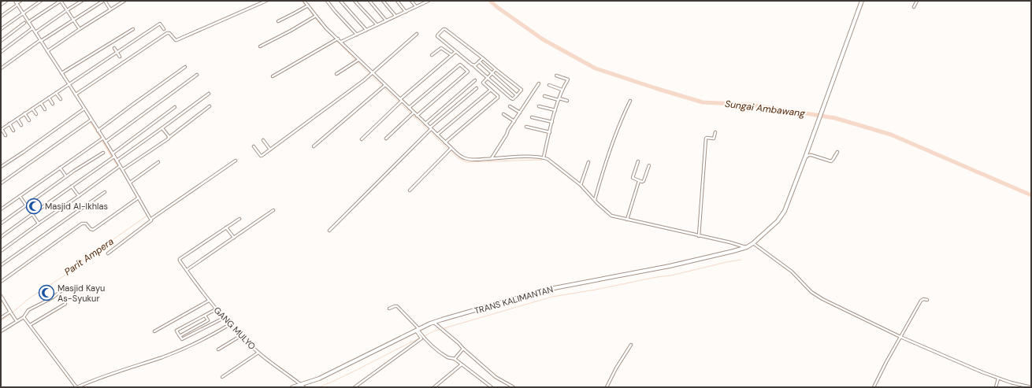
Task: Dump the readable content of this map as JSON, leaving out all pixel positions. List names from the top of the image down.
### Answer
{
  "streets": {
    "highway": ["TRANS KALIMANTAN"],
    "street": ["GANG MULYO"]
  },
  "crossings": [
    ["TRANS KALIMANTAN", "GANG MULYO"]
  ],
  "water": ["Sungai Ambawang", "Parit Ampera"],
  "places": {
    "mosque": ["Masjid Al-Ikhlas", "Masjid Kayu As-Syukur"]
  }
}
